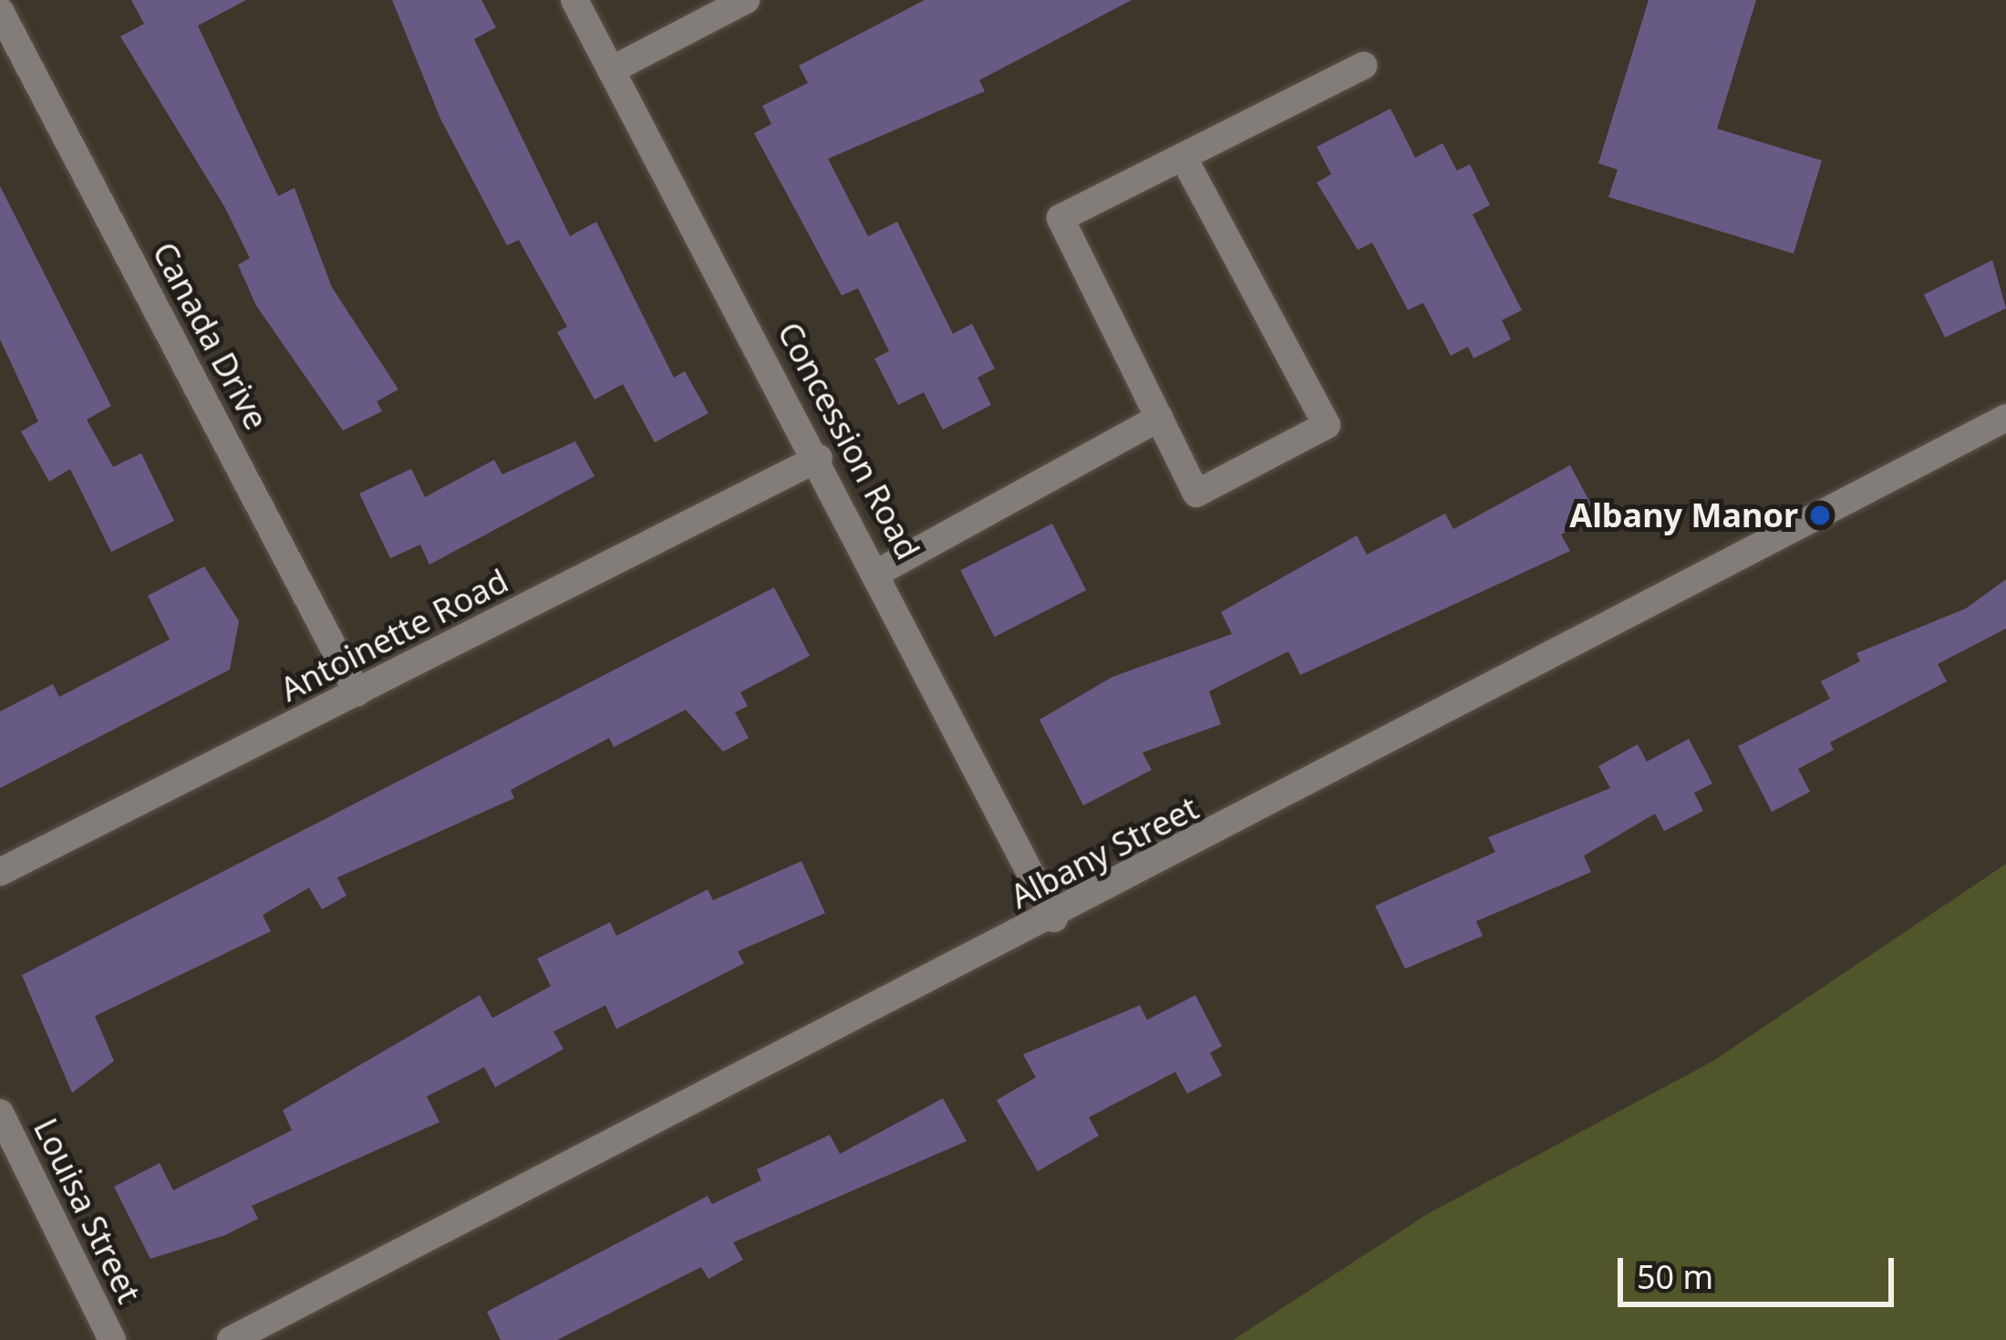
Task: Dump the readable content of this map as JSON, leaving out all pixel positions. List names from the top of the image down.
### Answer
{
  "streets": {
    "street": [
      "Canada Drive",
      "Concession Road",
      "Antoinette Road",
      "Albany Street",
      "Louisa Street"
    ]
  },
  "crossings": [
    ["Canada Drive", "Antoinette Road"],
    ["Concession Road", "Antoinette Road"],
    ["Concession Road", "Albany Street"]
  ],
  "places": ["Albany Manor"],
  "scale_bar": "50 m"
}
